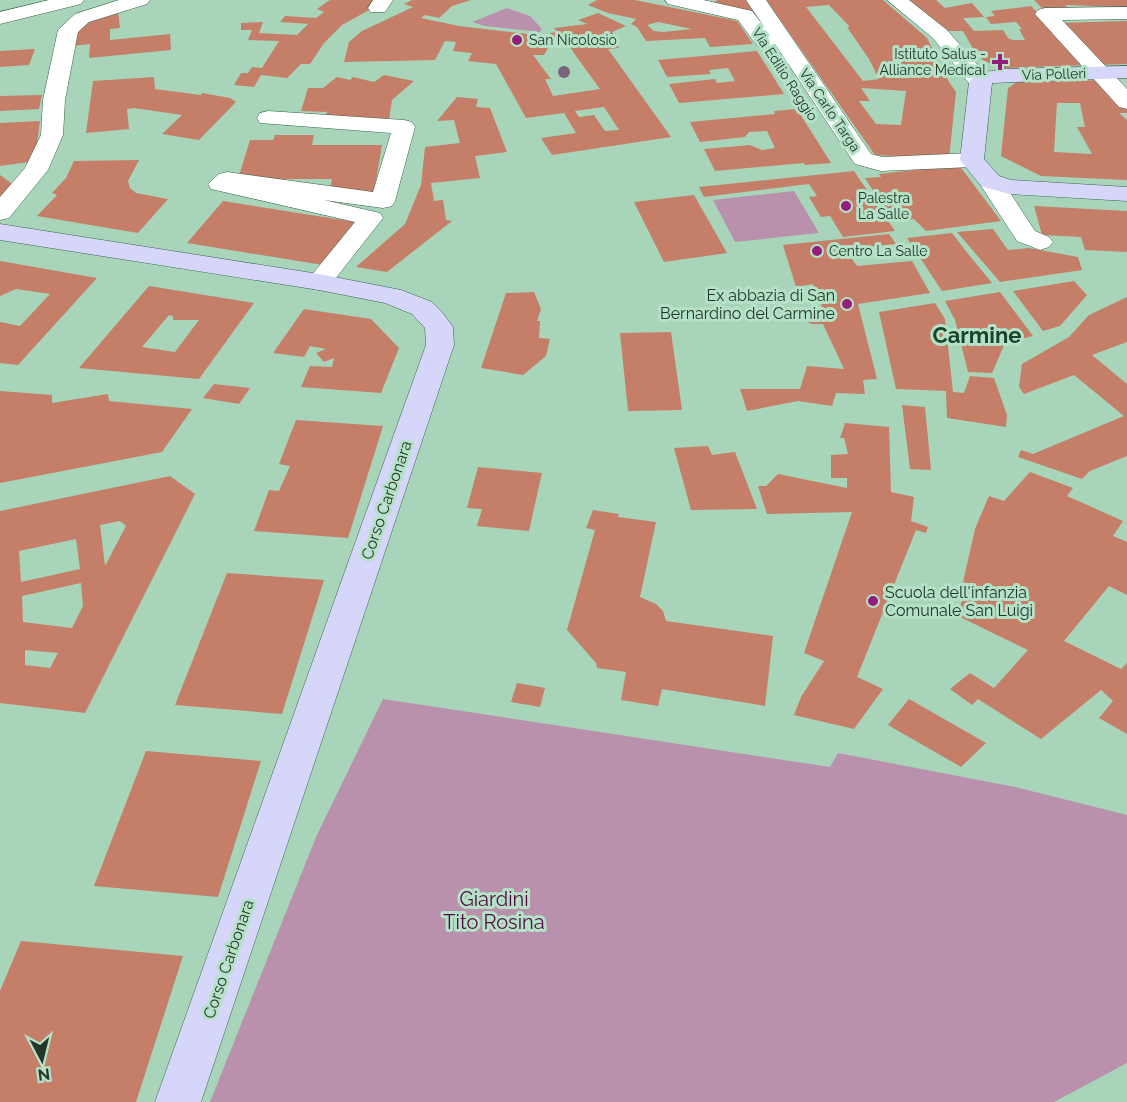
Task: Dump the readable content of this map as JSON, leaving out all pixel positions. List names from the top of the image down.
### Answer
{
  "streets": {
    "street": [
      "Via Edilio Raggio",
      "Via Polleri",
      "Via Carlo Targa",
      "Corso Carbonara"
    ]
  },
  "districts": ["Carmine"],
  "parks": ["Giardini Tito Rosina"],
  "places": {
    "other": [
      "San Nicolosio",
      "Palestra La Salle",
      "Centro La Salle",
      "Ex abbazia di San Bernardino del Carmine",
      "Scuola dell'infanzia Comunale San Luigi"
    ],
    "health": ["Istituto Salus - Alliance Medical"]
  },
  "north": "bottom"
}
